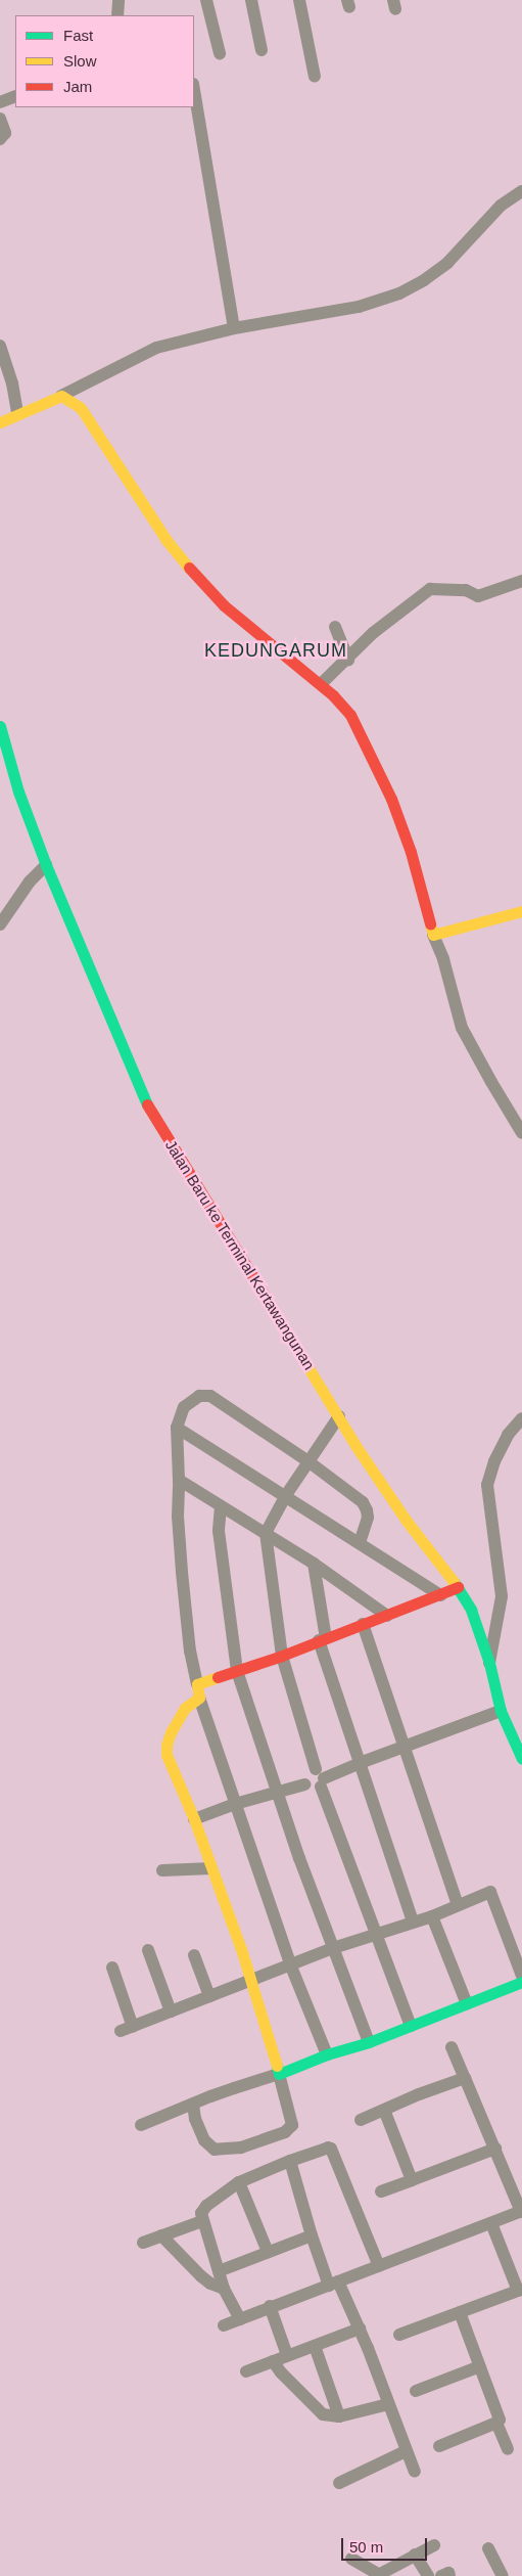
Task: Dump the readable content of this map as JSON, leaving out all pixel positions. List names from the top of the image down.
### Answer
{
  "streets": {
    "street": ["Jalan Baru ke Terminal Kertawangunan"]
  },
  "districts": ["KEDUNGARUM"],
  "legend": ["Fast", "Slow", "Jam"],
  "scale_bar": "50 m"
}
